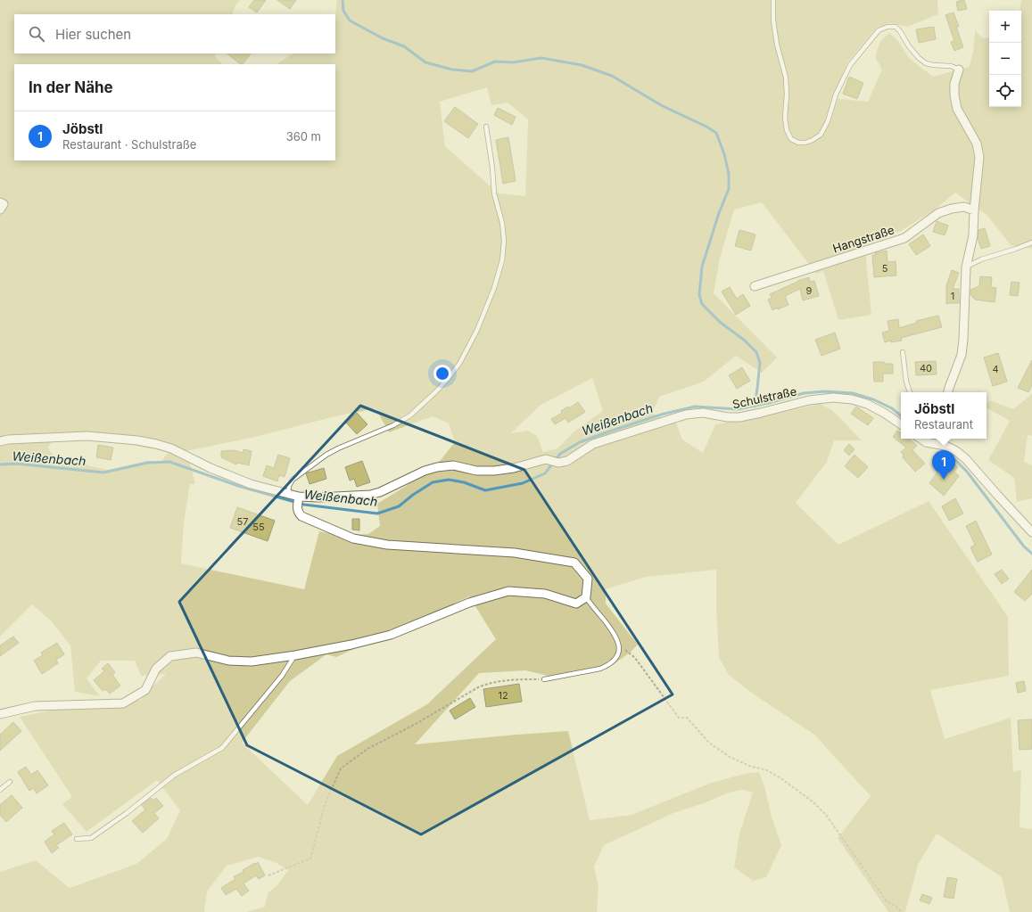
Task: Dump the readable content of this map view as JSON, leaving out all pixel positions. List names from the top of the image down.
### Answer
{
  "streets": {
    "street": ["Hangstraße", "Schulstraße"]
  },
  "water": ["Weißenbach"],
  "house_numbers": [
    "5",
    "9",
    "1",
    "40",
    "4",
    "57",
    "55",
    "12"
  ],
  "page": {
    "map_buttons": ["+", "−"],
    "search": "Hier suchen",
    "heading": "In der Nähe",
    "list": [
      {
        "mark": "1",
        "name": "Jöbstl",
        "note": "Restaurant · Schulstraße",
        "value": "360 m"
      }
    ],
    "popup": ["Jöbstl", "Restaurant"],
    "pins": "1"
  }
}
